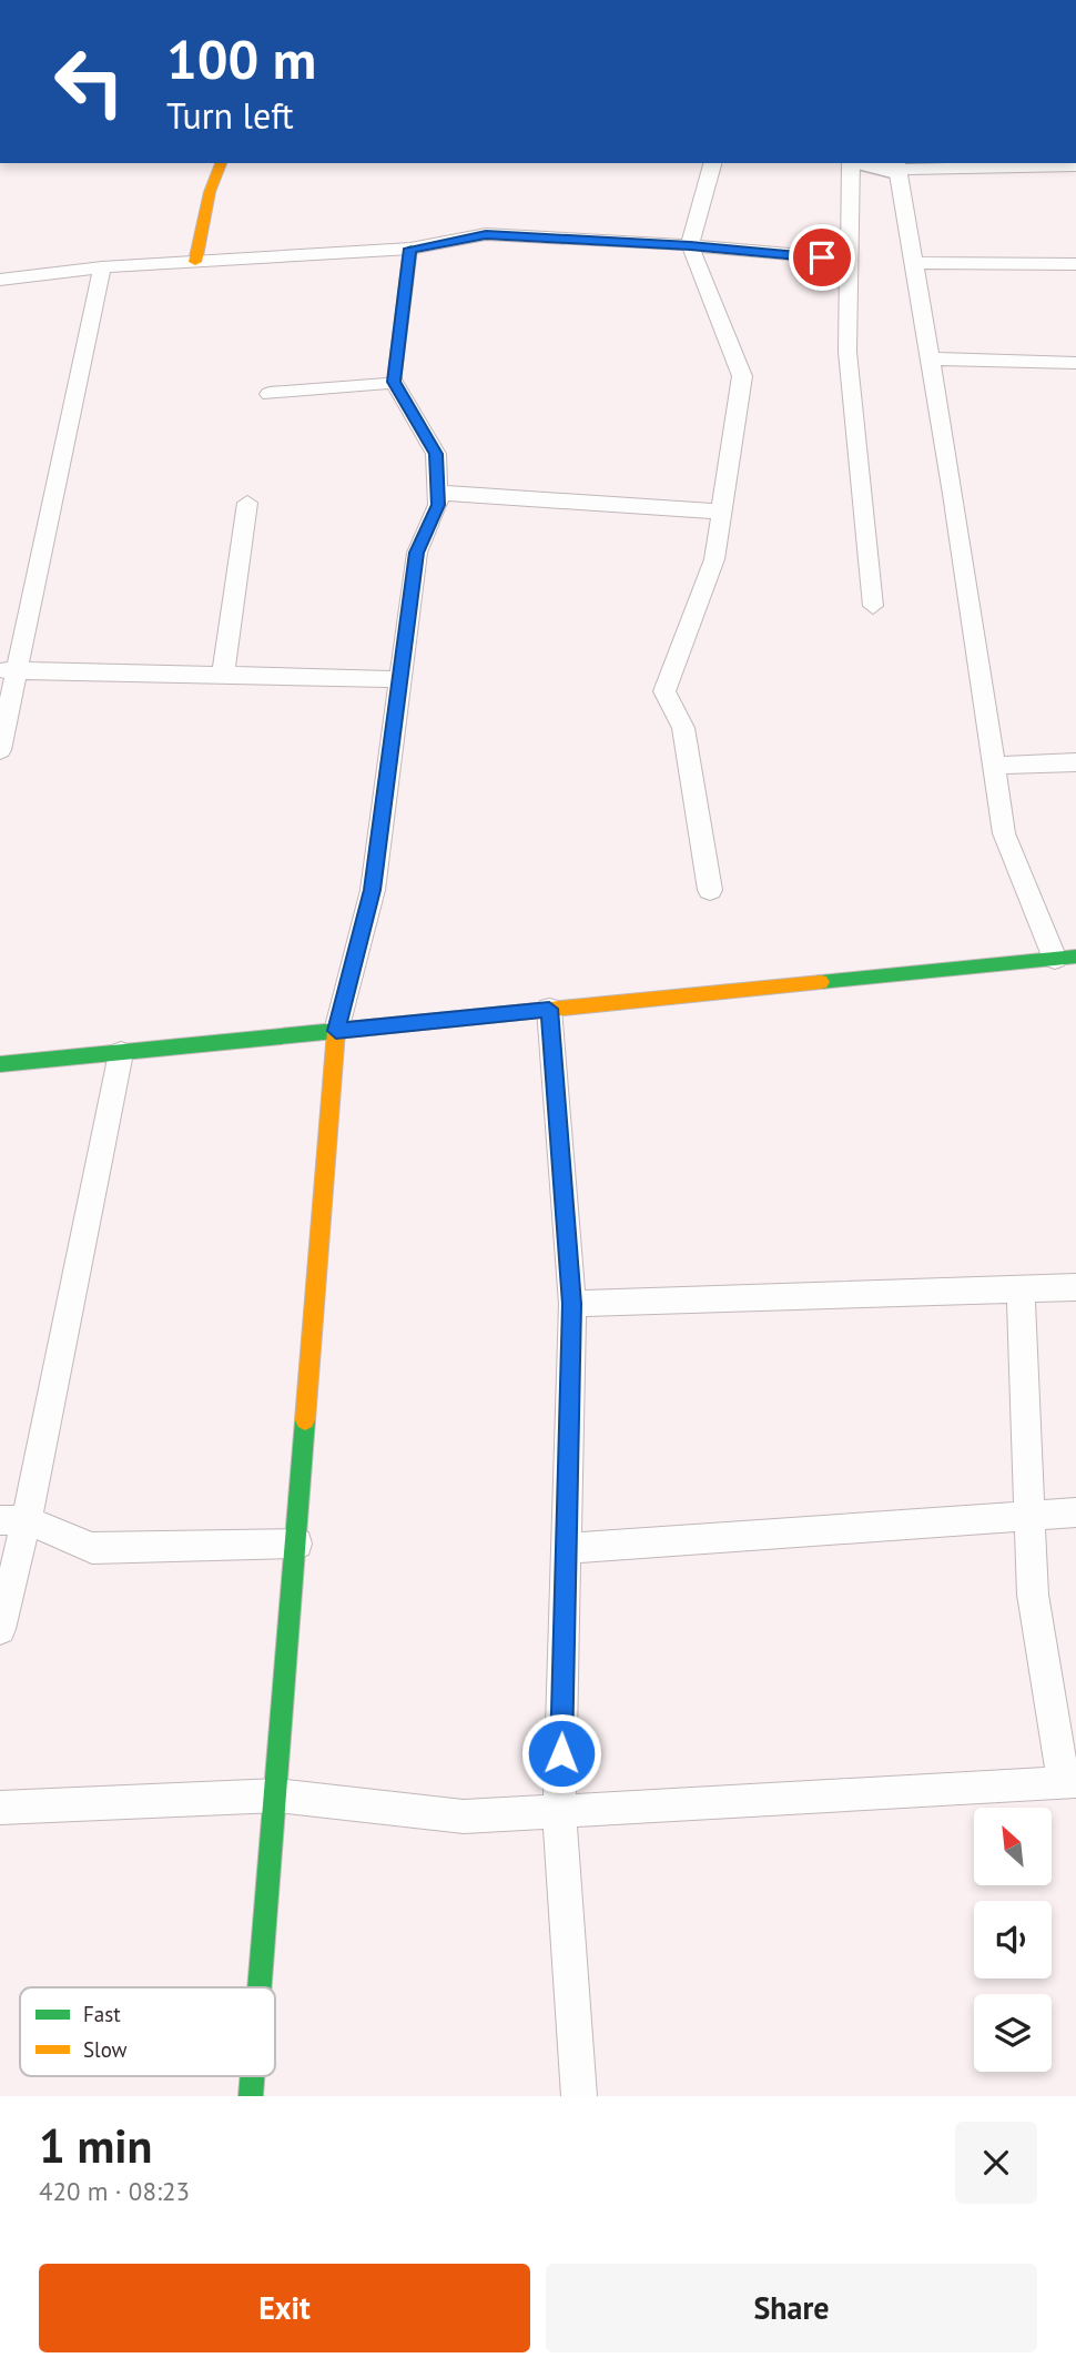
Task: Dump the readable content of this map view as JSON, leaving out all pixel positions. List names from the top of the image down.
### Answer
{
  "legend": ["Fast", "Slow"],
  "north": "top left",
  "page": {
    "turn": ["100 m", "Turn left"],
    "heading": ["1 min", "420 m · 08:23"],
    "buttons": ["Exit", "Share"]
  }
}
